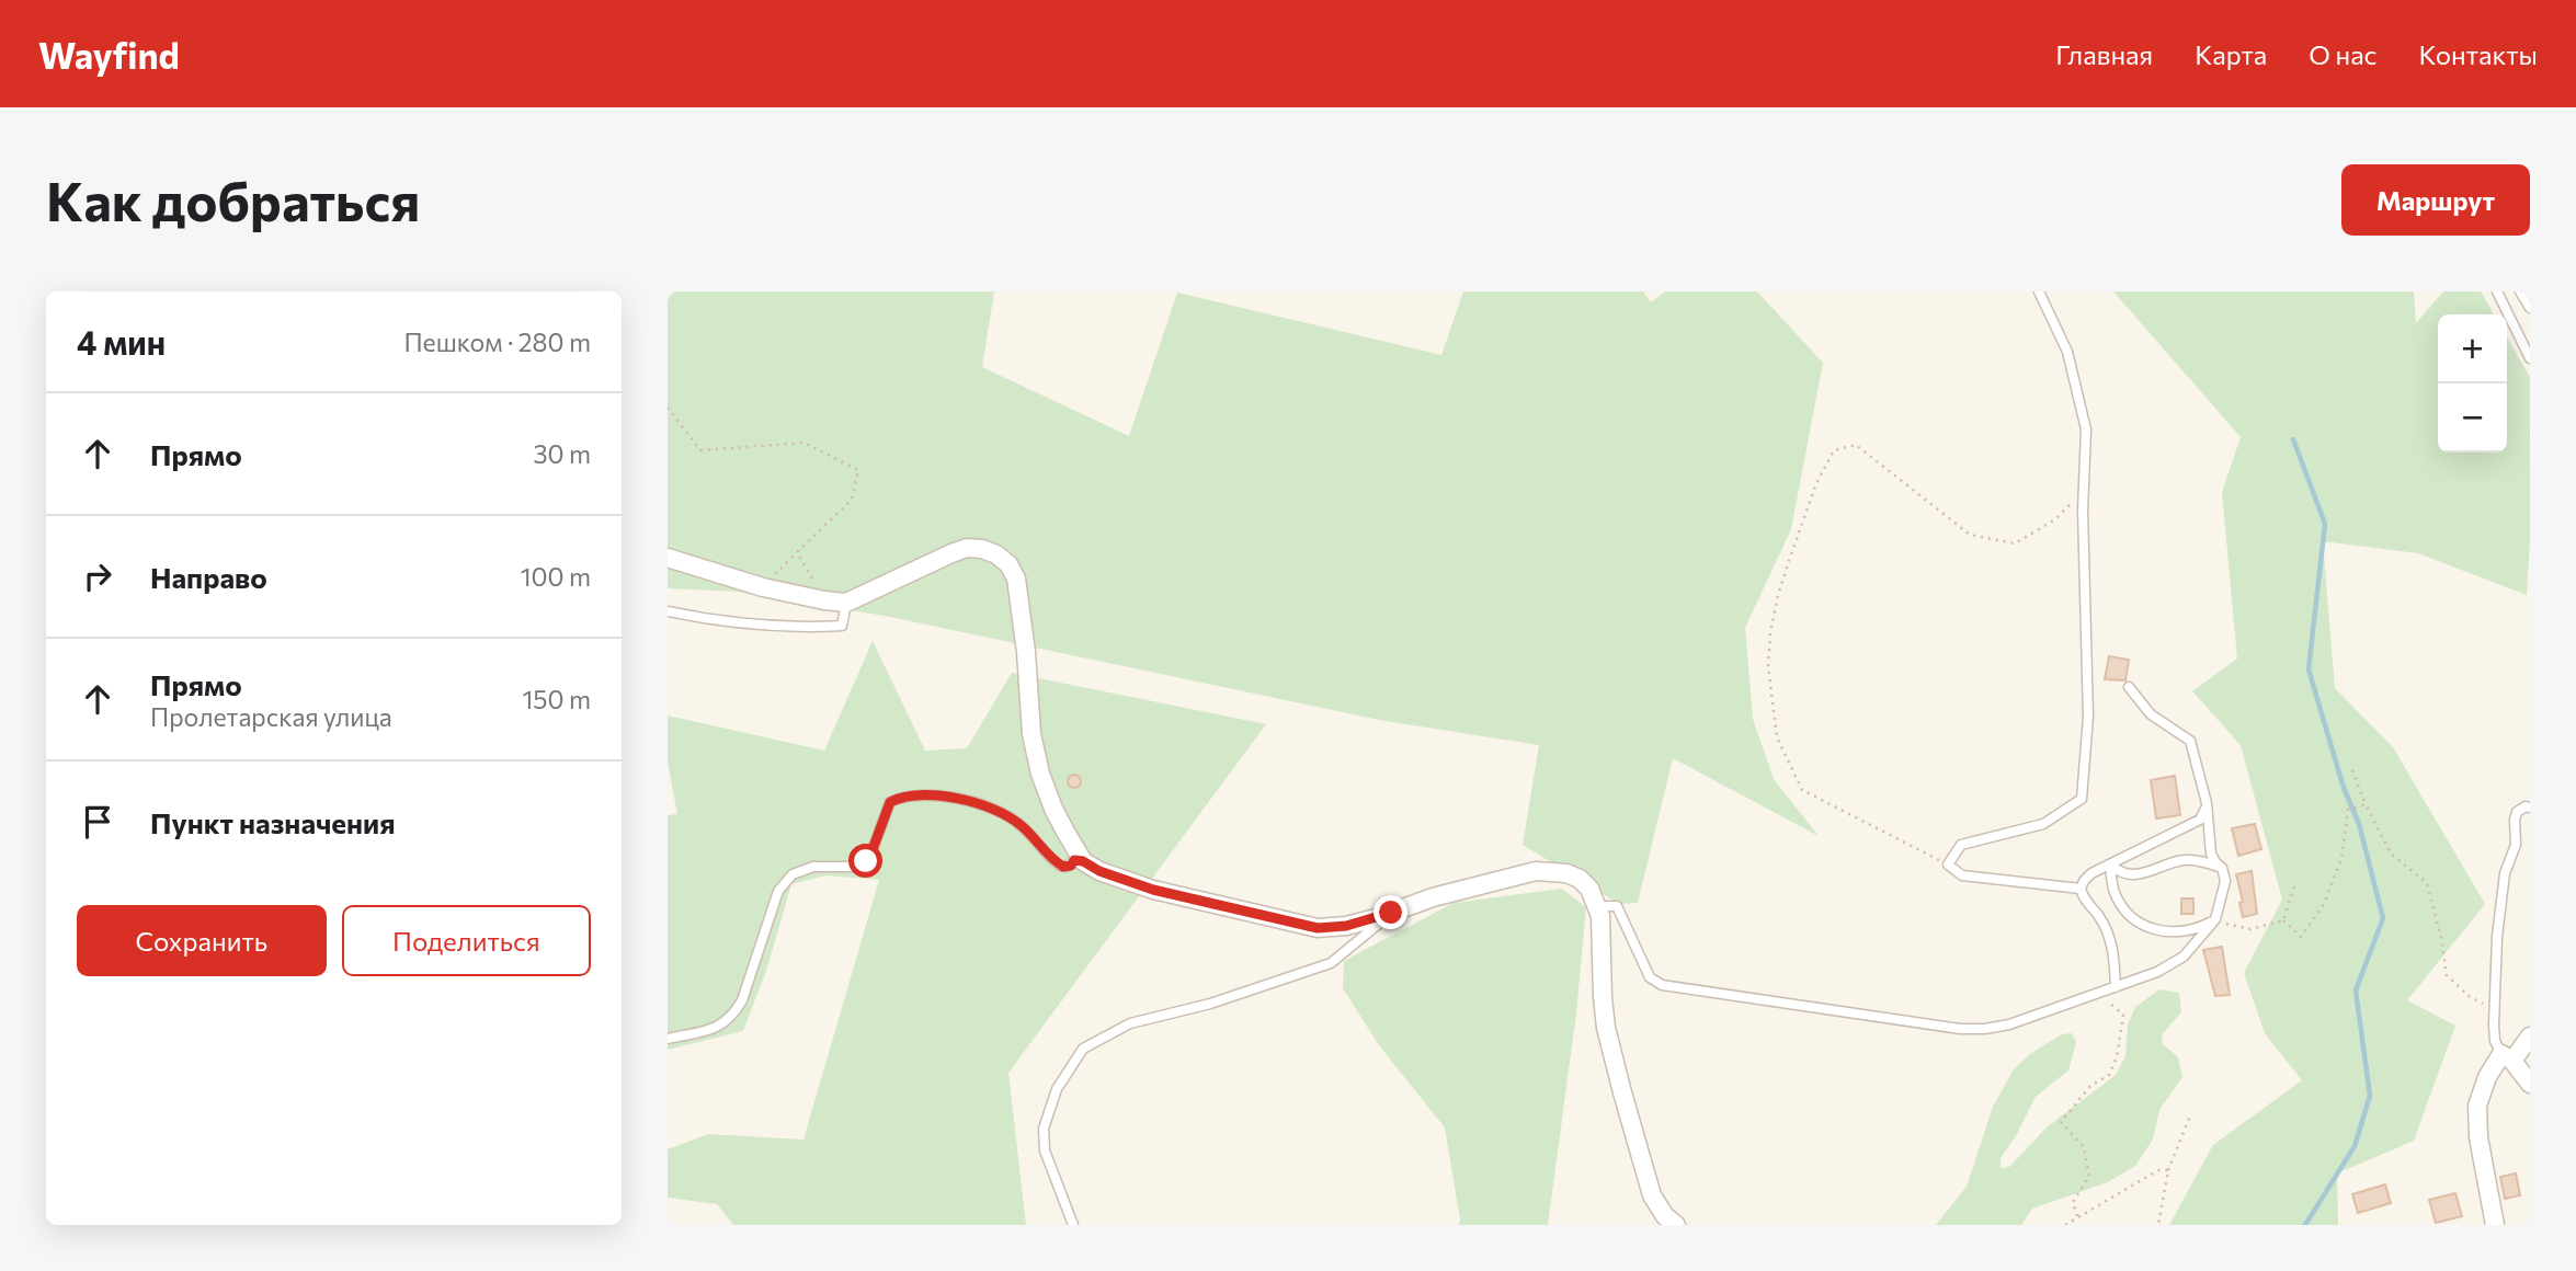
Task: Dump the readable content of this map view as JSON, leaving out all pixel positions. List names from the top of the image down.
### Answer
{
  "page": {
    "header": "Wayfind",
    "nav": [
      "Главная",
      "Карта",
      "О нас",
      "Контакты"
    ],
    "buttons": [
      "Маршрут",
      ["Сохранить", "Поделиться"]
    ],
    "title": "Как добраться",
    "heading": ["4 мин", "Пешком · 280 m"],
    "map_buttons": ["+", "−"],
    "list": [
      ["Прямо", "30 m"],
      ["Направо", "100 m"],
      ["Прямо", "Пролетарская улица", "150 m"],
      "Пункт назначения"
    ]
  }
}
